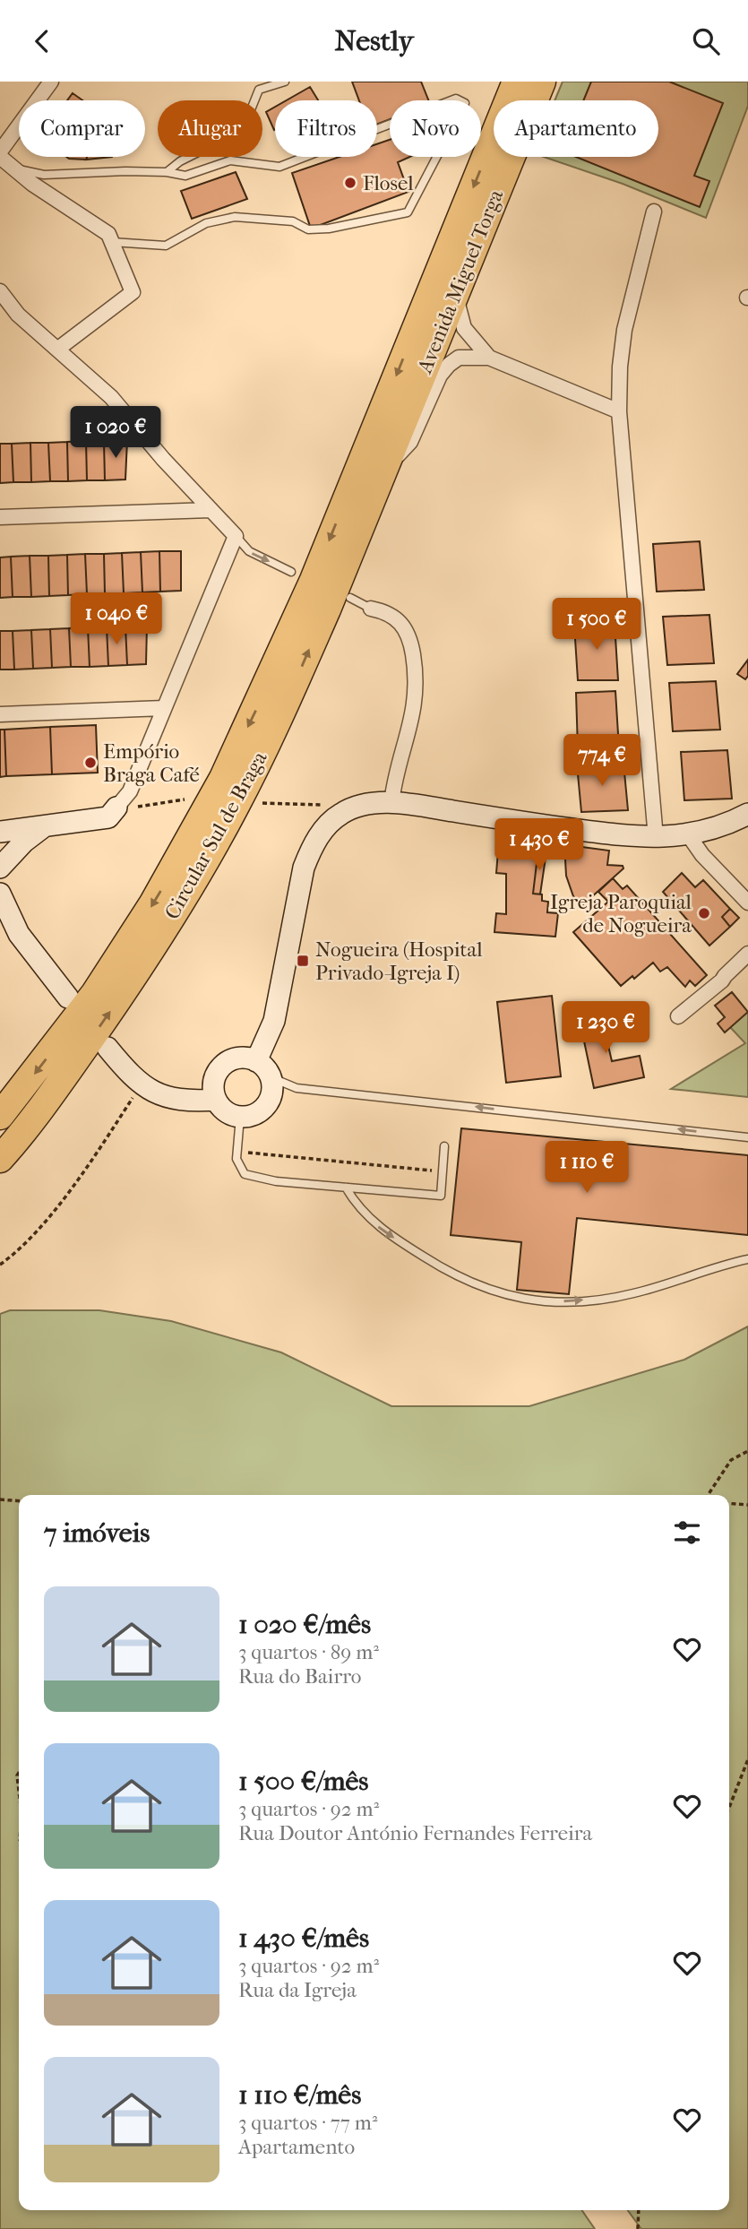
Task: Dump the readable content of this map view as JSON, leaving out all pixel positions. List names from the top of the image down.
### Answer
{
  "streets": {
    "highway": ["Avenida Miguel Torga", "Circular Sul de Braga"]
  },
  "crossings": [
    ["Avenida Miguel Torga", "Circular Sul de Braga"]
  ],
  "places": {
    "other": ["Flosel", "Empório Braga Café", "Igreja Paroquial de Nogueira"],
    "transit": ["Nogueira (Hospital Privado-Igreja I)"]
  },
  "page": {
    "header": "Nestly",
    "chip": [
      "Comprar",
      "Alugar",
      "Filtros",
      "Novo",
      "Apartamento"
    ],
    "price": [
      "1 020 €",
      "1 040 €",
      "1 500 €",
      "774 €",
      "1 430 €",
      "1 230 €",
      "1 110 €"
    ],
    "heading": "7 imóveis",
    "list": [
      {
        "name": "1 020 €/mês",
        "note": "3 quartos · 89 m² · Rua do Bairro"
      },
      {
        "name": "1 500 €/mês",
        "note": "3 quartos · 92 m² · Rua Doutor António Fernandes Ferreira"
      },
      {
        "name": "1 430 €/mês",
        "note": "3 quartos · 92 m² · Rua da Igreja"
      },
      {
        "name": "1 110 €/mês",
        "note": "3 quartos · 77 m² · Apartamento"
      }
    ]
  }
}
